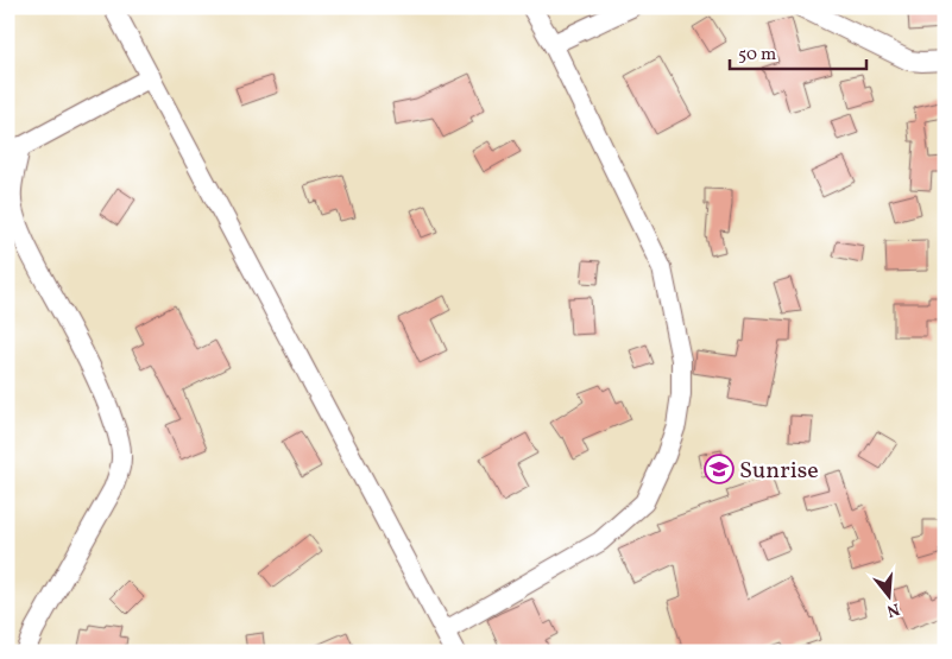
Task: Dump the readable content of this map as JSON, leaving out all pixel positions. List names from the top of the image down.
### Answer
{
  "places": {
    "school or university": ["Sunrise"]
  },
  "scale_bar": "50 m",
  "north": "bottom"
}
